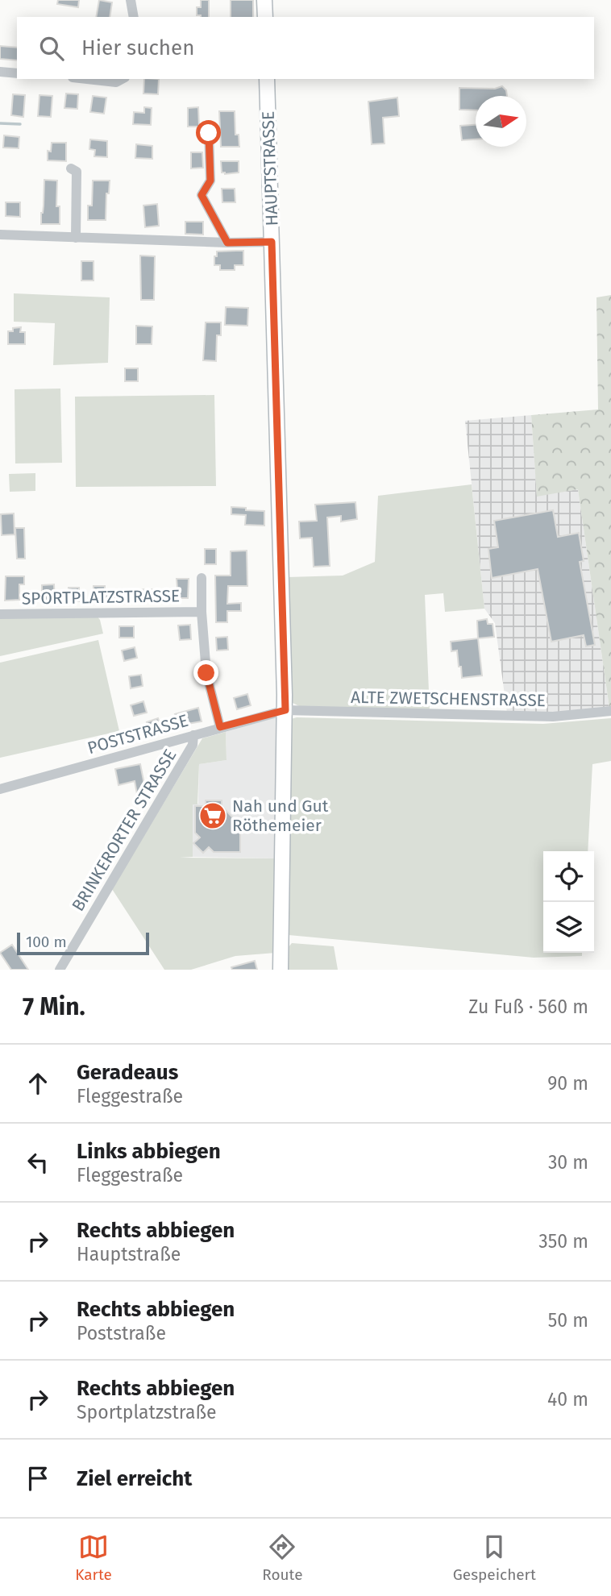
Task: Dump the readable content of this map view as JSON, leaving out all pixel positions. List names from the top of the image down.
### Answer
{
  "streets": {
    "main road": ["HAUPTSTRASSE"],
    "street": [
      "SPORTPLATZSTRASSE",
      "ALTE ZWETSCHENSTRASSE",
      "POSTSTRASSE",
      "BRINKERORTER STRASSE"
    ]
  },
  "crossings": [
    ["HAUPTSTRASSE", "ALTE ZWETSCHENSTRASSE"],
    ["HAUPTSTRASSE", "POSTSTRASSE"],
    ["SPORTPLATZSTRASSE", "POSTSTRASSE"],
    ["ALTE ZWETSCHENSTRASSE", "POSTSTRASSE"],
    ["POSTSTRASSE", "BRINKERORTER STRASSE"]
  ],
  "places": {
    "supermarket": ["Nah und Gut Röthemeier"]
  },
  "scale_bar": "100 m",
  "north": "right",
  "page": {
    "search": "Hier suchen",
    "scale": "100 m",
    "heading": ["7 Min.", "Zu Fuß · 560 m"],
    "list": [
      ["Geradeaus", "Fleggestraße", "90 m"],
      ["Links abbiegen", "Fleggestraße", "30 m"],
      ["Rechts abbiegen", "Hauptstraße", "350 m"],
      ["Rechts abbiegen", "Poststraße", "50 m"],
      ["Rechts abbiegen", "Sportplatzstraße", "40 m"],
      "Ziel erreicht"
    ],
    "nav": ["Karte", "Route", "Gespeichert"]
  }
}
